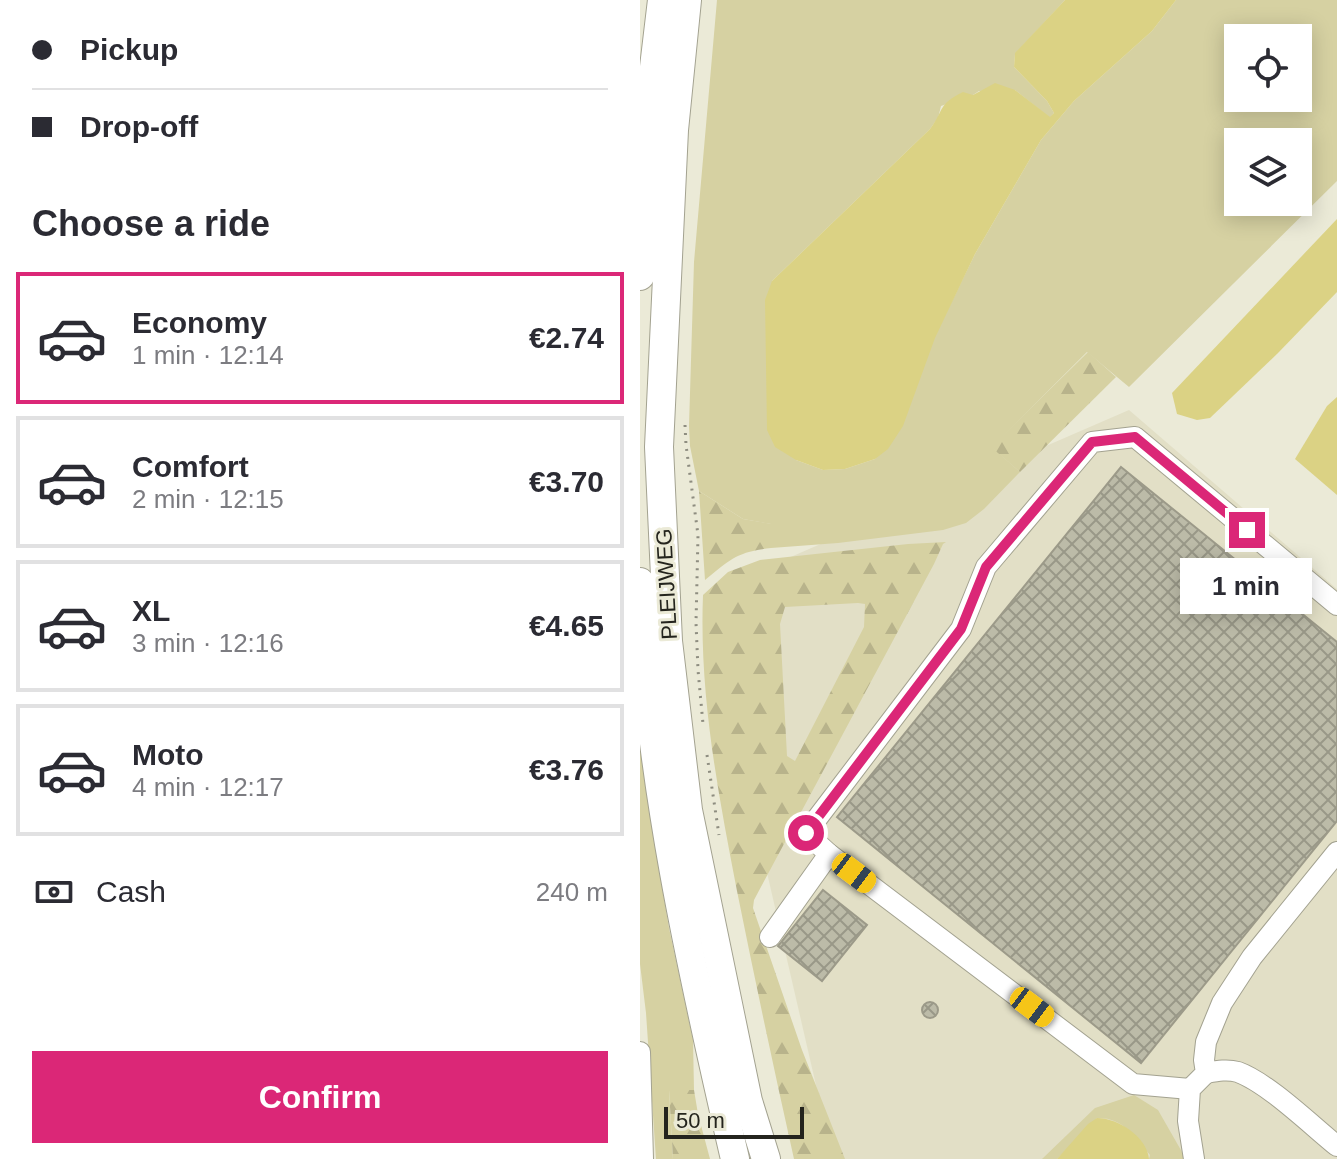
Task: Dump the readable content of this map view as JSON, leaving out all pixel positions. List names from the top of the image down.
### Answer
{
  "streets": {
    "highway": ["PLEIJWEG"]
  },
  "scale_bar": "50 m",
  "page": {
    "banner": ["Pickup", "Drop-off"],
    "heading": "Choose a ride",
    "list": [
      {
        "name": "Economy",
        "note": "1 min · 12:14",
        "value": "€2.74"
      },
      {
        "name": "Comfort",
        "note": "2 min · 12:15",
        "value": "€3.70"
      },
      {
        "name": "XL",
        "note": "3 min · 12:16",
        "value": "€4.65"
      },
      {
        "name": "Moto",
        "note": "4 min · 12:17",
        "value": "€3.76"
      }
    ],
    "bubble": "1 min",
    "pay": ["Cash", "240 m"],
    "buttons": "Confirm",
    "scale": "50 m"
  }
}
